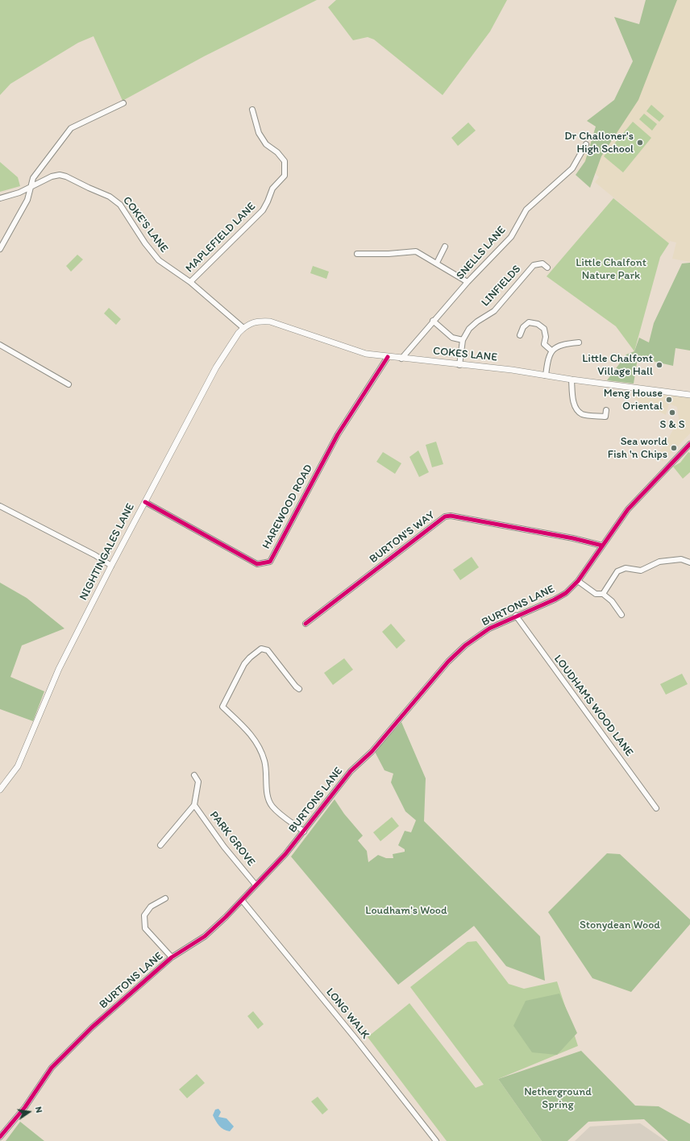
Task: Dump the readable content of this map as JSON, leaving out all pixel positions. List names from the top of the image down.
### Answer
{
  "streets": {
    "main road": ["COKES LANE", "NIGHTINGALES LANE"],
    "street": [
      "COKE'S LANE",
      "MAPLEFIELD LANE",
      "SNELLS LANE",
      "LINFIELDS",
      "HAREWOOD ROAD",
      "BURTON'S WAY",
      "BURTONS LANE",
      "LOUDHAMS WOOD LANE",
      "PARK GROVE",
      "LONG WALK"
    ]
  },
  "crossings": [
    ["COKE'S LANE", "MAPLEFIELD LANE"],
    ["COKE'S LANE", "COKES LANE"],
    ["COKE'S LANE", "NIGHTINGALES LANE"],
    ["SNELLS LANE", "COKES LANE"],
    ["LINFIELDS", "COKES LANE"],
    ["COKES LANE", "HAREWOOD ROAD"],
    ["COKES LANE", "NIGHTINGALES LANE"],
    ["HAREWOOD ROAD", "NIGHTINGALES LANE"],
    ["BURTON'S WAY", "BURTONS LANE"],
    ["BURTONS LANE", "LOUDHAMS WOOD LANE"],
    ["BURTONS LANE", "PARK GROVE"],
    ["BURTONS LANE", "LONG WALK"]
  ],
  "parks": [
    "Little Chalfont Nature Park",
    "Loudham's Wood",
    "Stonydean Wood",
    "Netherground Spring"
  ],
  "places": [
    "Dr Challoner's High School",
    "Little Chalfont Village Hall",
    "Meng House Oriental",
    "S & S",
    "Sea world Fish 'n Chips"
  ],
  "north": "right"
}
